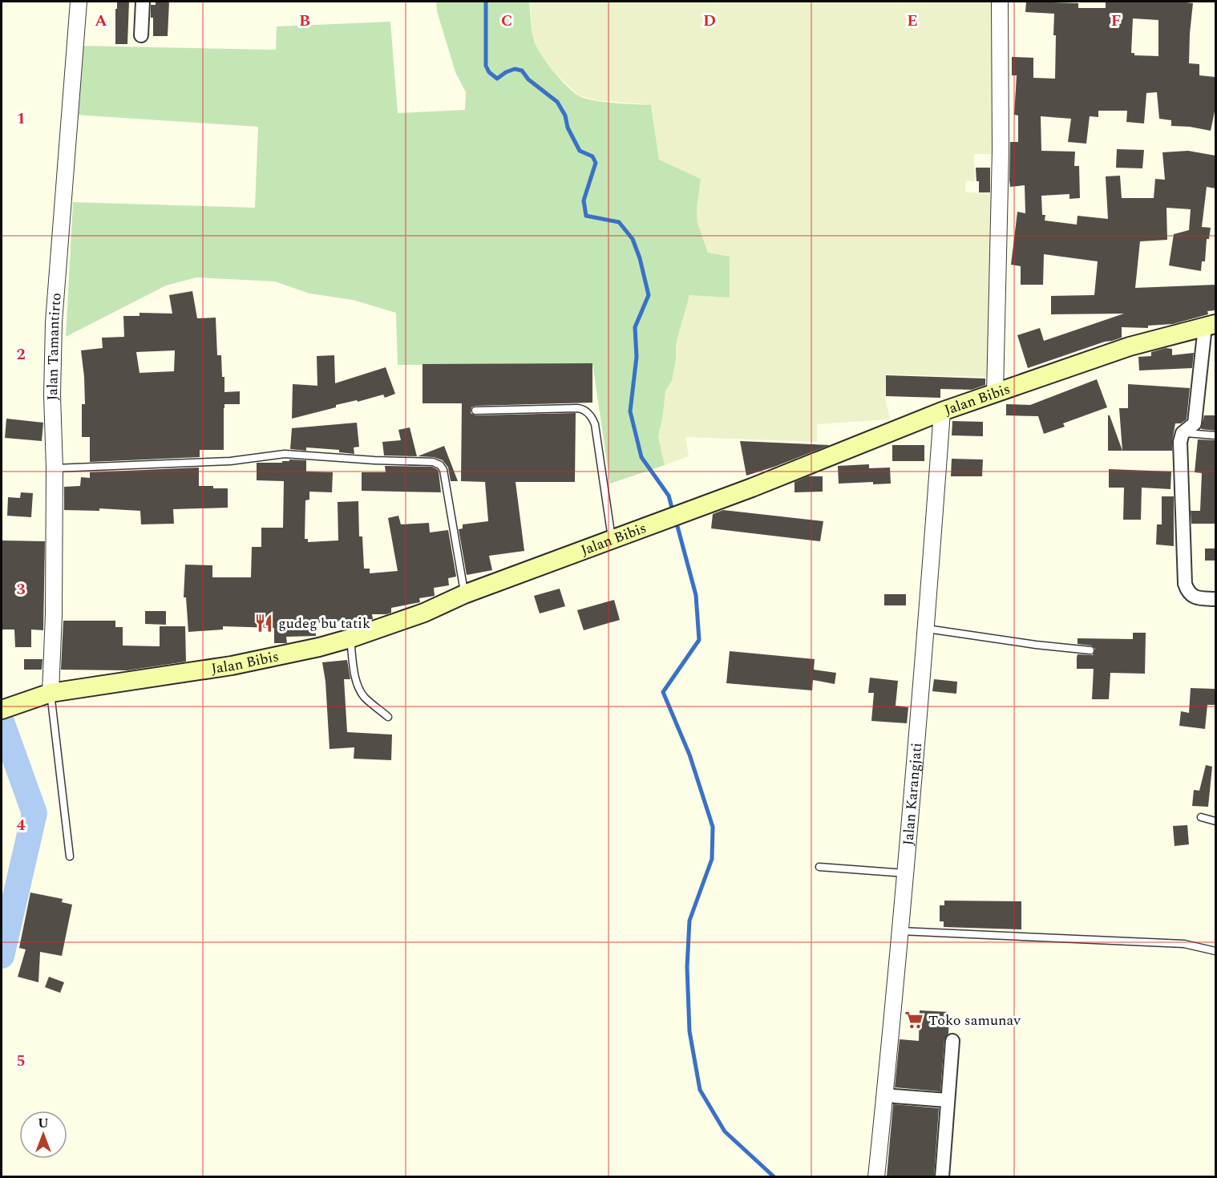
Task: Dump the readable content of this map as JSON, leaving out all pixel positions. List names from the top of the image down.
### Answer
{
  "streets": {
    "main road": ["Jalan Bibis"],
    "street": ["Jalan Tamantirto", "Jalan Karangjati"]
  },
  "crossings": [
    ["Jalan Tamantirto", "Jalan Bibis"],
    ["Jalan Bibis", "Jalan Karangjati"]
  ],
  "places": {
    "restaurant": ["gudeg bu tatik"],
    "supermarket": ["Toko samunav"]
  },
  "north": "top",
  "grid": {
    "columns": [
      "A",
      "B",
      "C",
      "D",
      "E",
      "F"
    ],
    "rows": [
      "1",
      "2",
      "3",
      "4",
      "5"
    ]
  }
}
